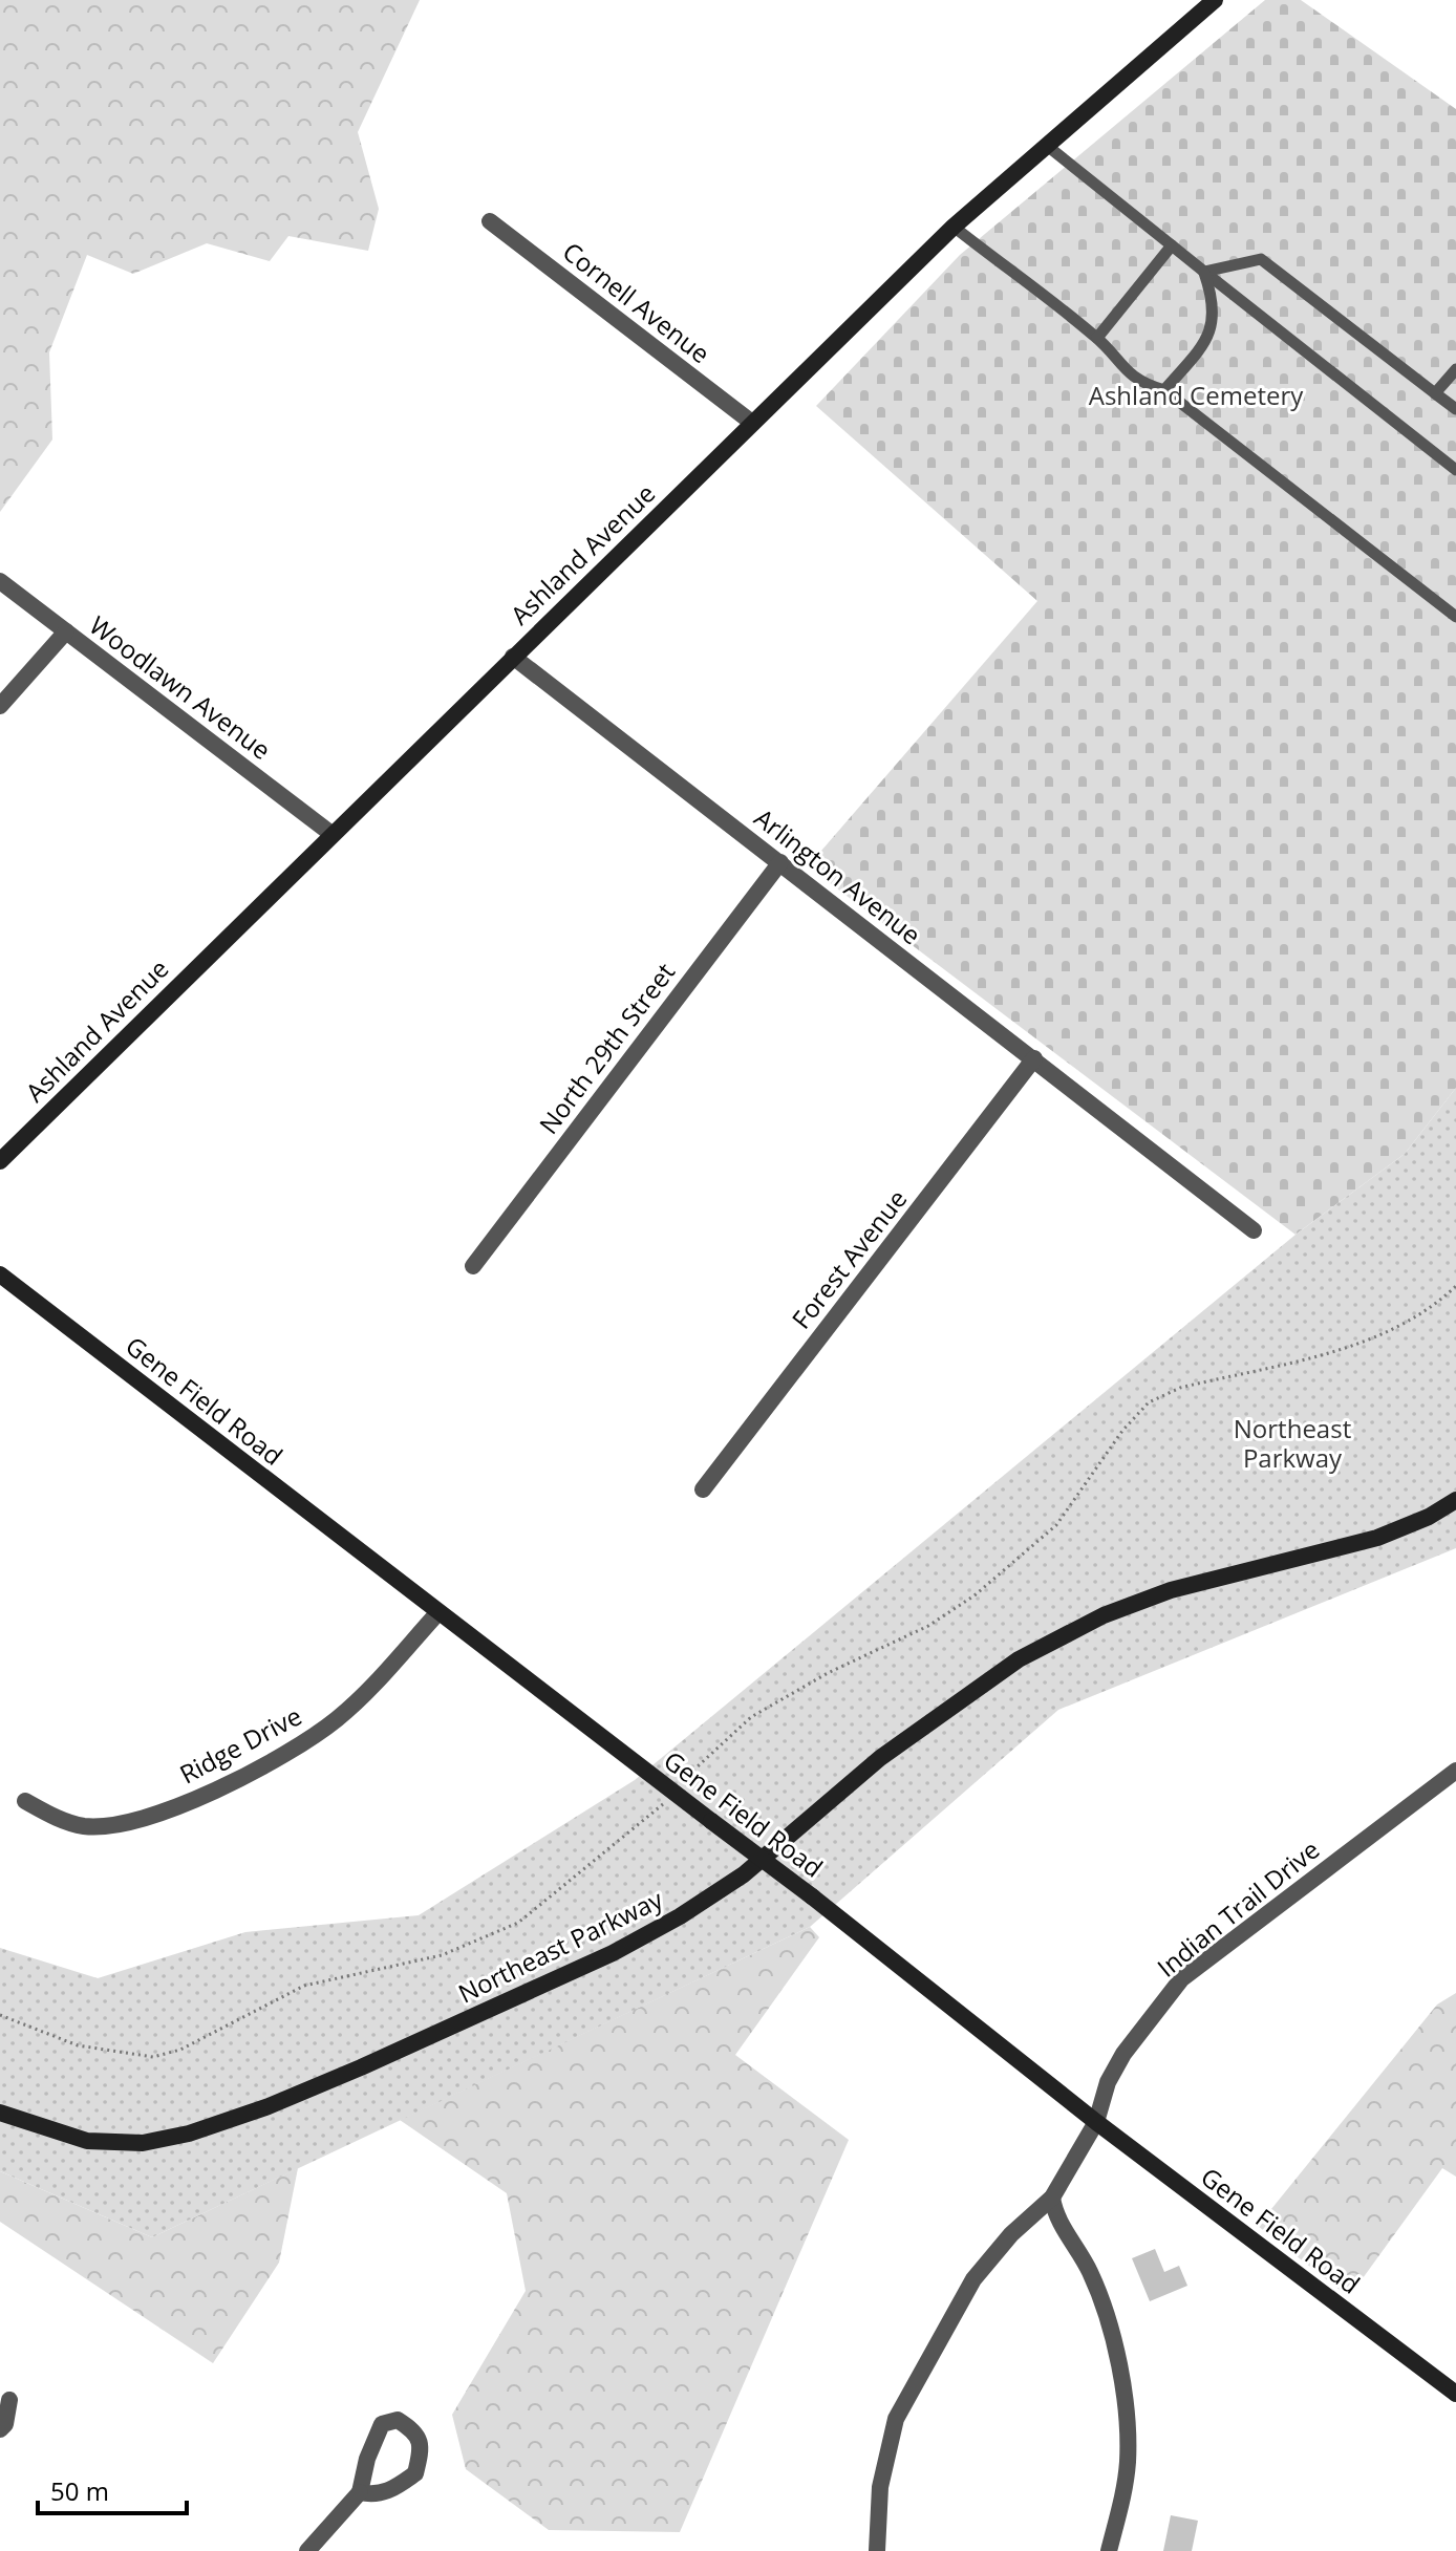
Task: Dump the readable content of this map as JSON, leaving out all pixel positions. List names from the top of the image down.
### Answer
{
  "streets": {
    "street": [
      "Cornell Avenue",
      "Ashland Avenue",
      "Woodlawn Avenue",
      "Arlington Avenue",
      "North 29th Street",
      "Forest Avenue",
      "Gene Field Road",
      "Ridge Drive",
      "Indian Trail Drive",
      "Northeast Parkway"
    ]
  },
  "crossings": [
    ["Cornell Avenue", "Ashland Avenue"],
    ["Ashland Avenue", "Woodlawn Avenue"],
    ["Ashland Avenue", "Arlington Avenue"],
    ["Arlington Avenue", "North 29th Street"],
    ["Arlington Avenue", "Forest Avenue"],
    ["Gene Field Road", "Ridge Drive"],
    ["Gene Field Road", "Indian Trail Drive"]
  ],
  "parks": ["Ashland Cemetery", "Northeast Parkway"],
  "scale_bar": "50 m"
}
